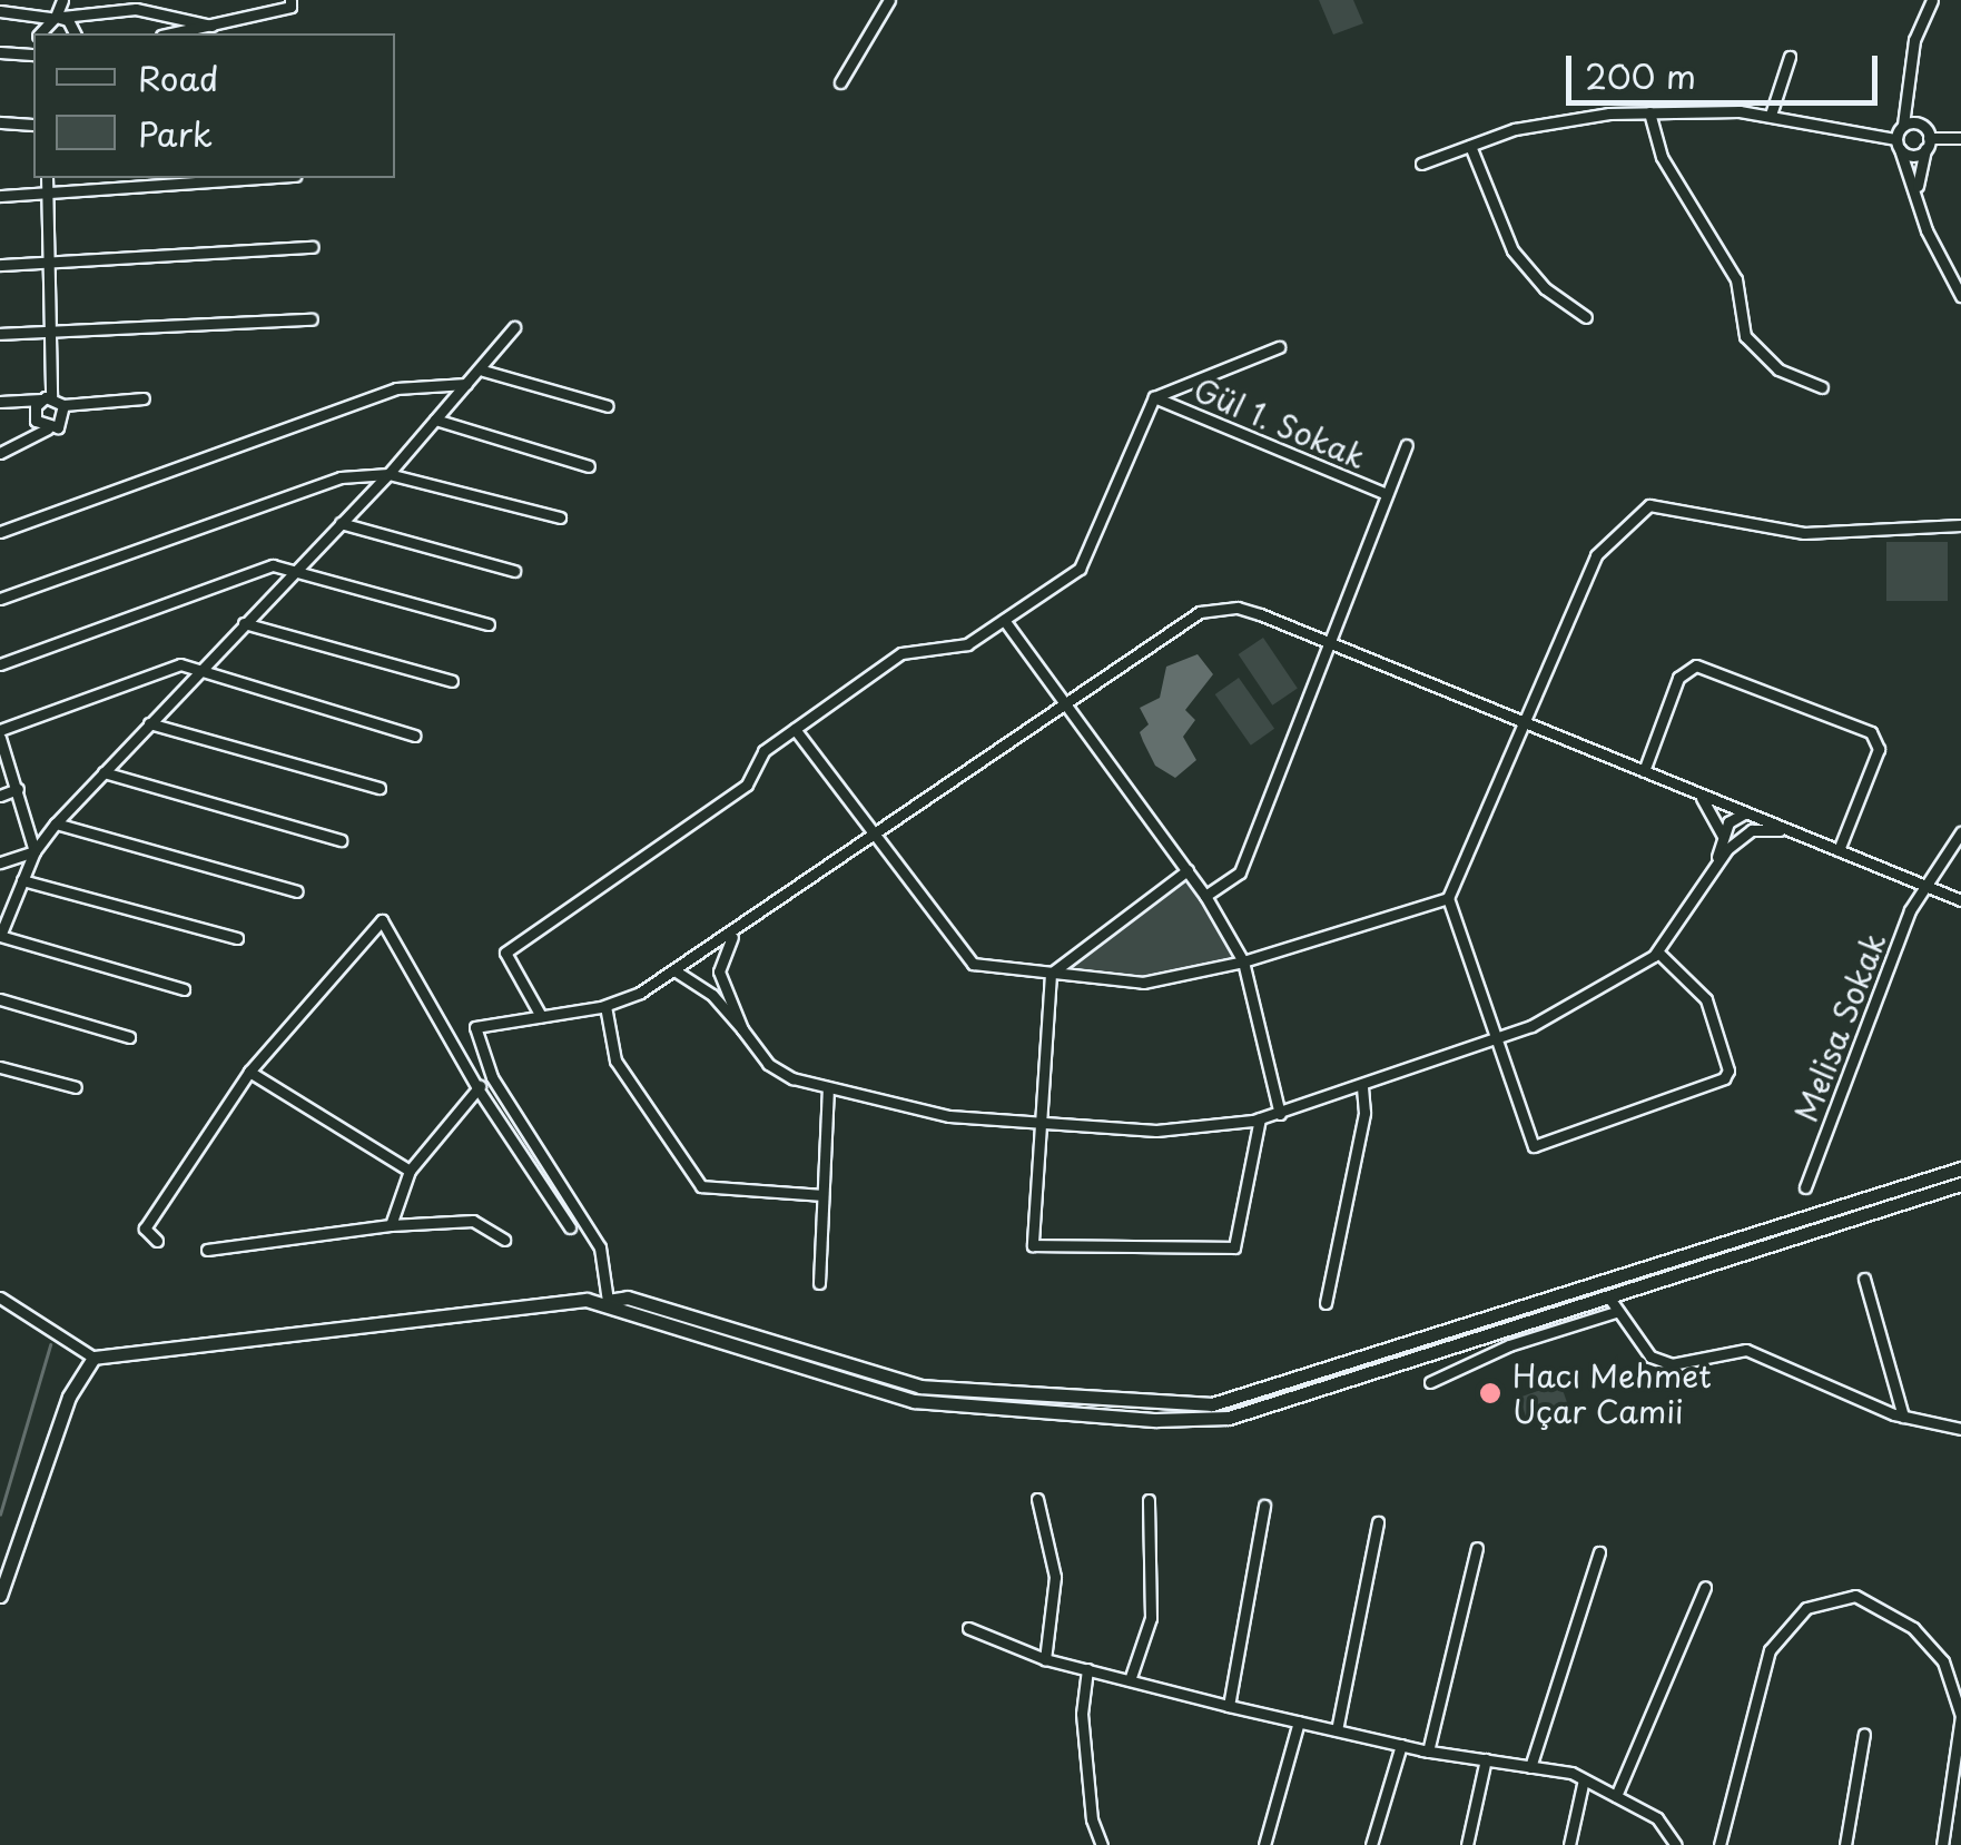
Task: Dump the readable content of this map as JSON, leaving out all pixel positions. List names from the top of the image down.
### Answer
{
  "streets": {
    "street": ["Gül 1. Sokak", "Melisa Sokak"]
  },
  "places": ["Hacı Mehmet Uçar Camii"],
  "legend": ["Road", "Park"],
  "scale_bar": "200 m"
}
